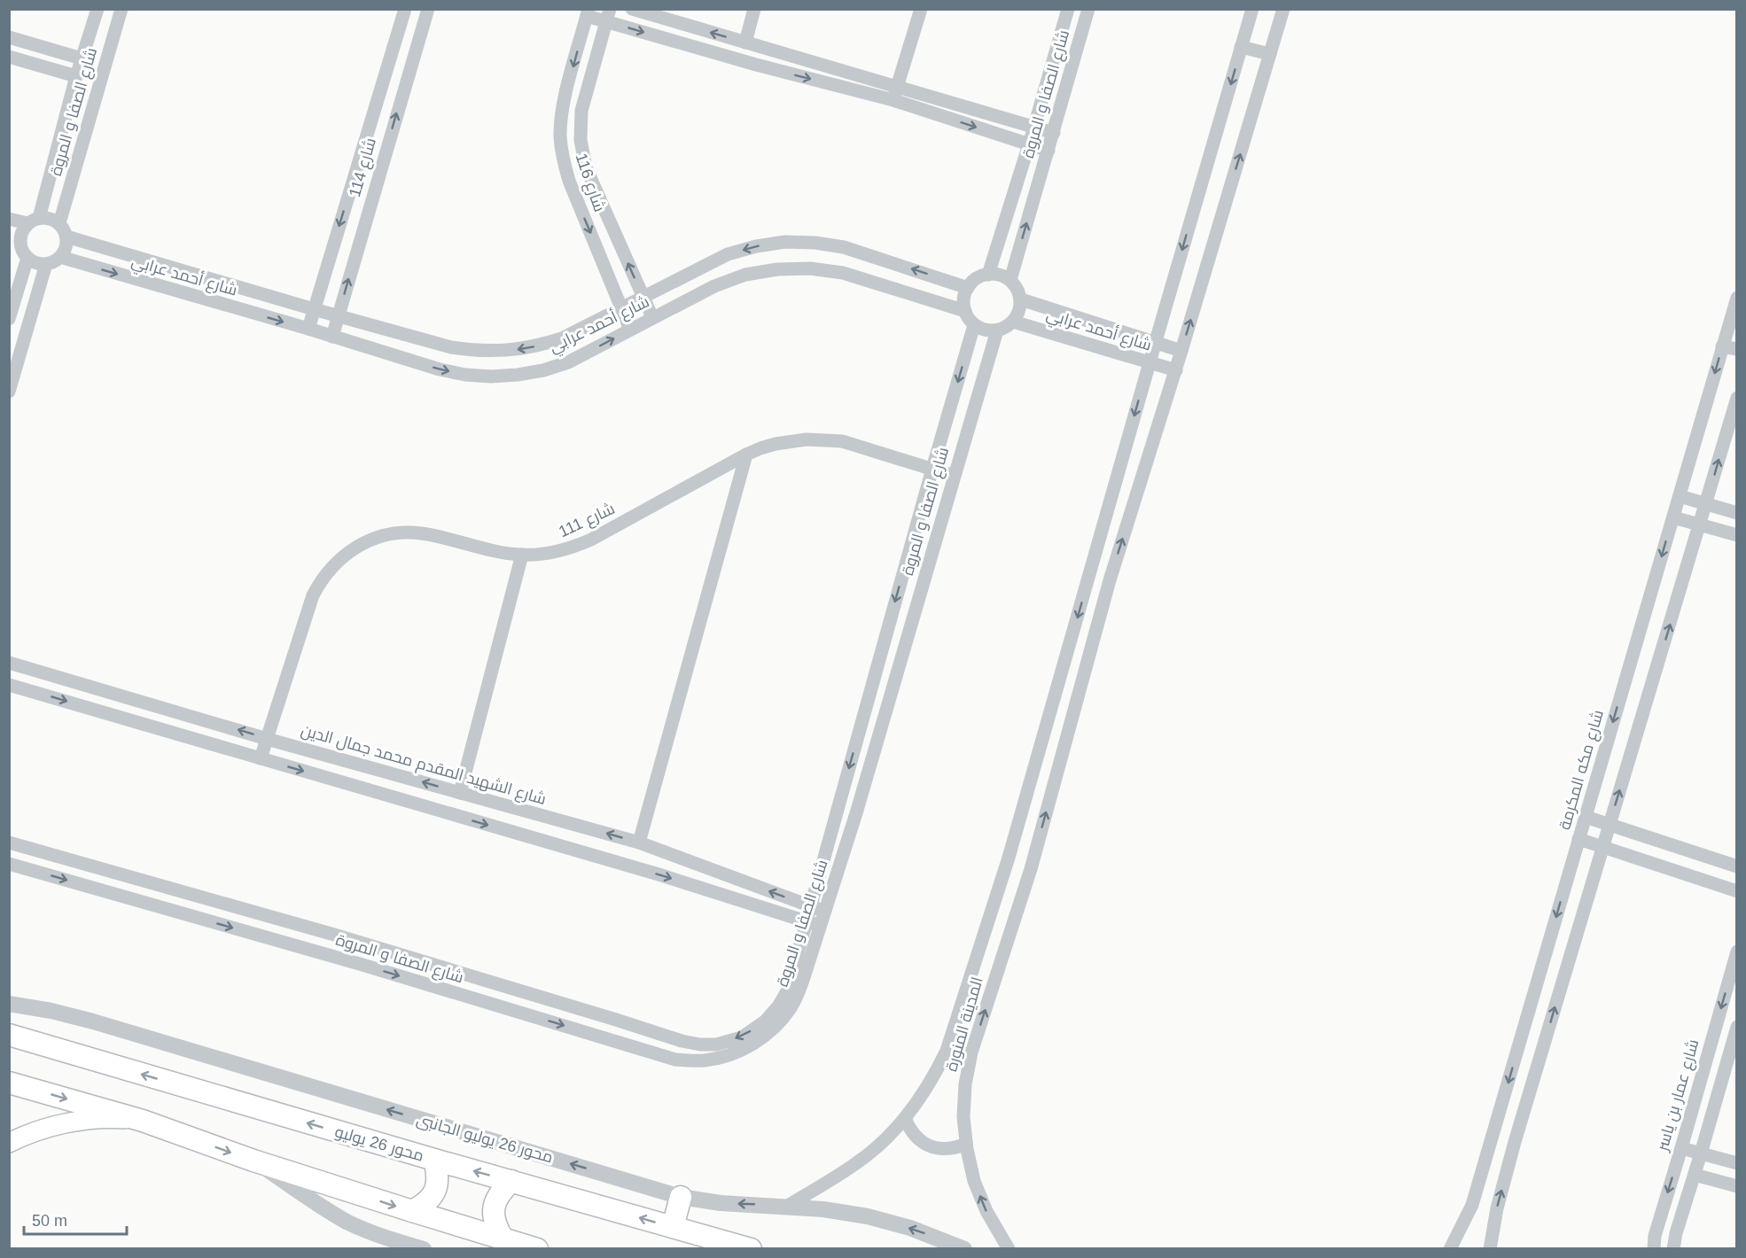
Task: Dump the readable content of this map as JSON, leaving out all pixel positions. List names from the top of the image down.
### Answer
{
  "streets": {
    "highway": ["محور 26 يوليو"],
    "street": [
      "شارع الصفا و المروة",
      "شارع 114",
      "شارع 116",
      "شارع أحمد عرابي",
      "شارع 111",
      "شارع الشهيد المقدم محمد جمال الدين",
      "شارع مكه المكرمة",
      "المدينة المنورة",
      "شارع عمار بن ياسر",
      "محور 26 يوليو الجانبى"
    ]
  },
  "crossings": [
    ["شارع الصفا و المروة", "شارع أحمد عرابي"],
    ["شارع الصفا و المروة", "شارع 111"],
    ["شارع الصفا و المروة", "شارع الشهيد المقدم محمد جمال الدين"],
    ["شارع 114", "شارع أحمد عرابي"],
    ["شارع 116", "شارع أحمد عرابي"],
    ["شارع أحمد عرابي", "المدينة المنورة"],
    ["شارع 111", "شارع الشهيد المقدم محمد جمال الدين"]
  ],
  "one_way": ["محور 26 يوليو الجانبى"],
  "scale_bar": "50 m"
}
